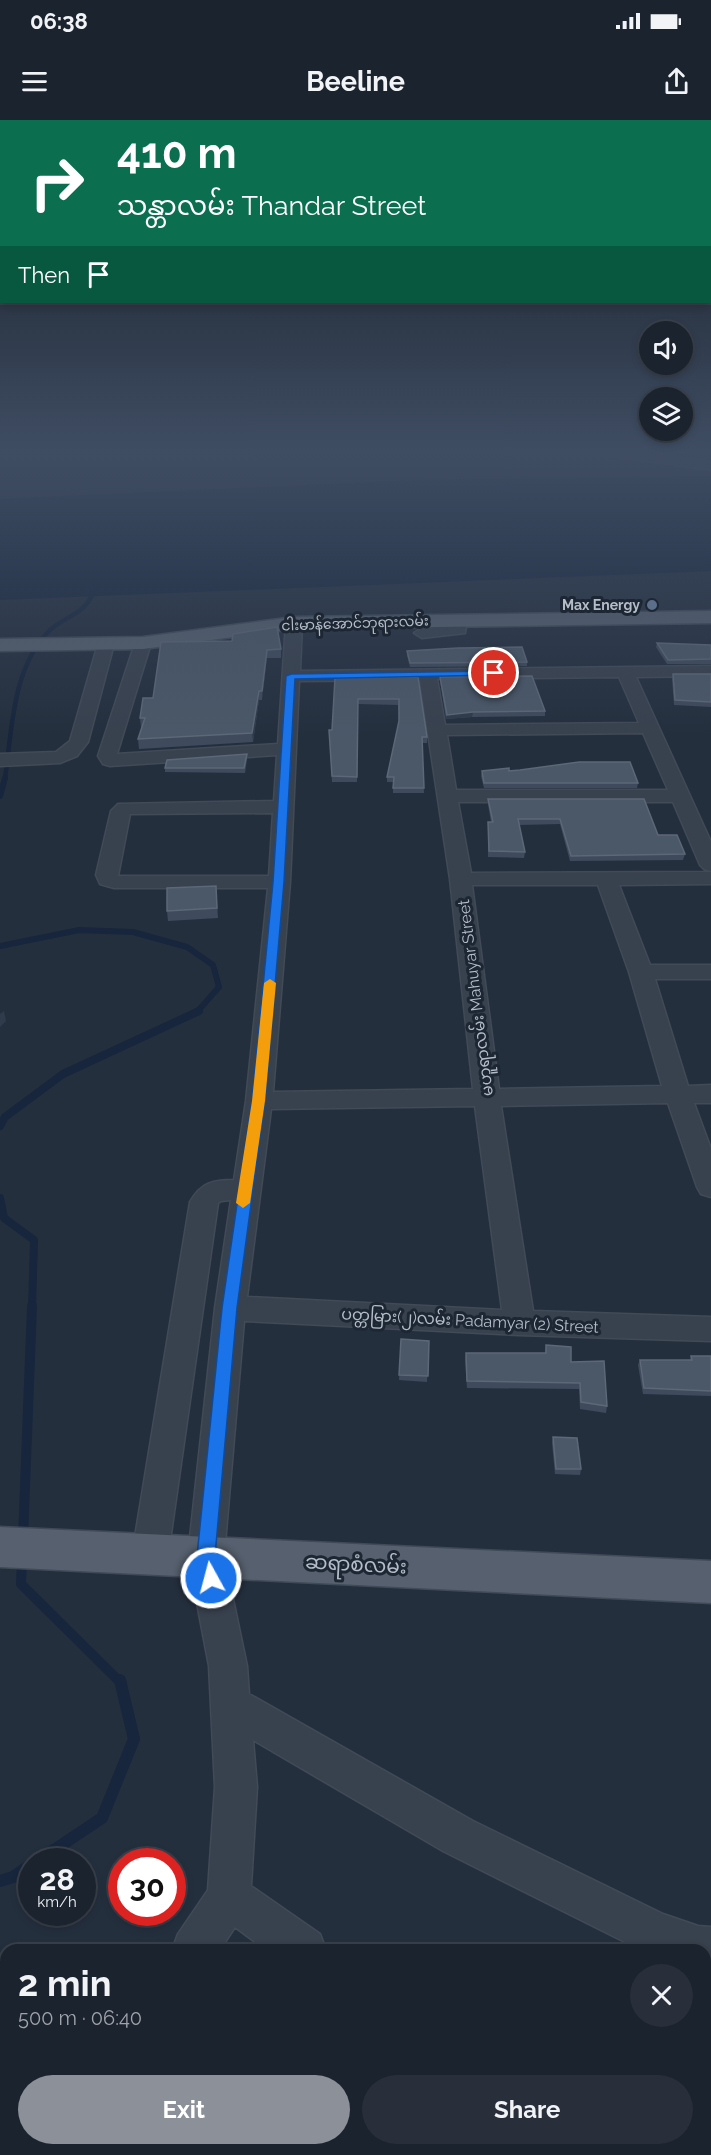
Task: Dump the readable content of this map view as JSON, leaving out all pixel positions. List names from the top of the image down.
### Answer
{
  "streets": {
    "main road": ["ငါးမာန်အောင်ဘုရားလမ်း", "ဆရာစံလမ်း"],
    "street": ["မဟူရာလမ်း Mahuyar Street", "ပတ္တမြား(၂)လမ်း Padamyar (2) Street"]
  },
  "crossings": [
    ["မဟူရာလမ်း Mahuyar Street", "ပတ္တမြား(၂)လမ်း Padamyar (2) Street"]
  ],
  "places": ["Max Energy"],
  "page": {
    "status": "06:38",
    "header": "Beeline",
    "turn": ["410 m", "သန္တာလမ်း Thandar Street"],
    "then": "Then",
    "speed": "28 km/h",
    "limit": "30",
    "heading": ["2 min", "500 m · 06:40"],
    "buttons": ["Exit", "Share"]
  }
}
